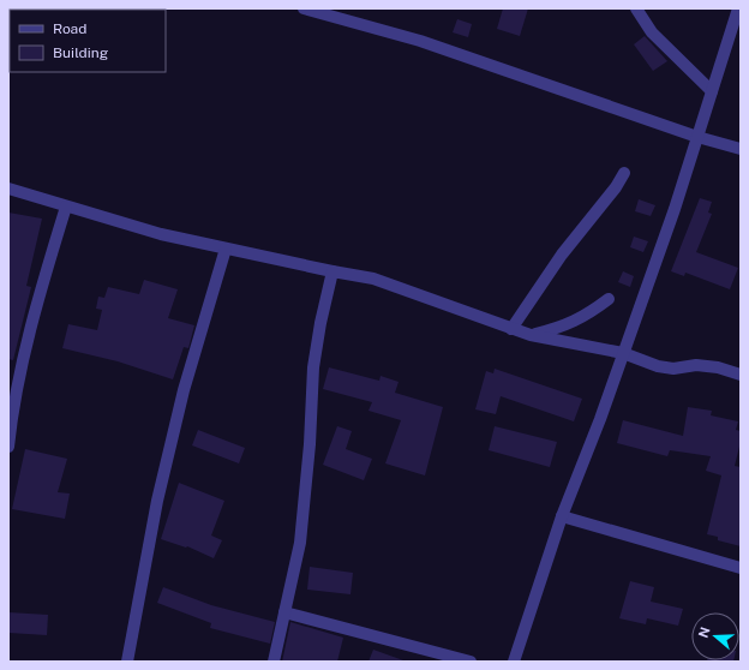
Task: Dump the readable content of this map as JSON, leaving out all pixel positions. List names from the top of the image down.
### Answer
{
  "legend": ["Road", "Building"],
  "north": "left"
}
